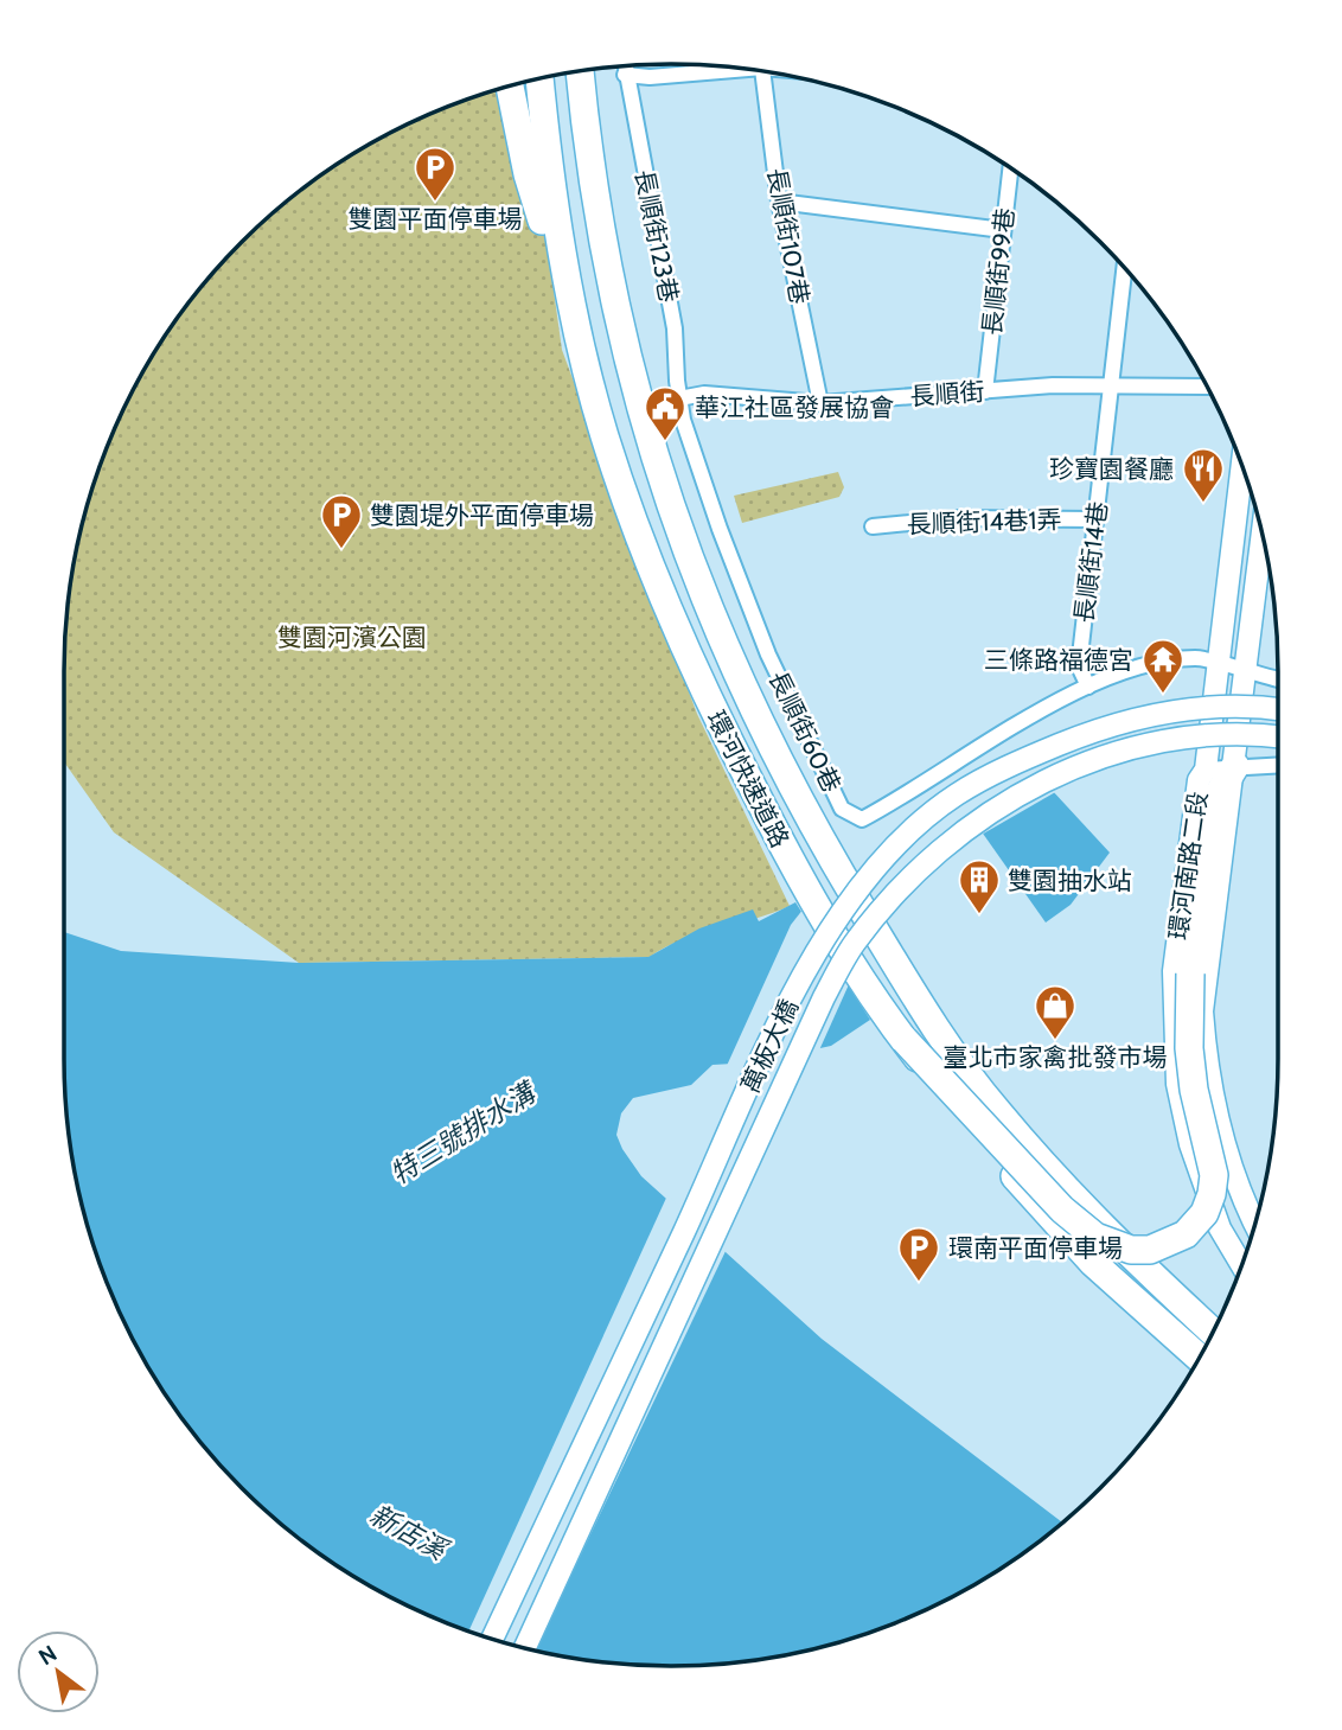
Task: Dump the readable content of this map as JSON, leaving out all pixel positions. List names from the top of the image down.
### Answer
{
  "streets": {
    "highway": ["環河快速道路"],
    "street": [
      "長順街123巷",
      "長順街107巷",
      "長順街99巷",
      "長順街",
      "長順街14巷1弄",
      "長順街14巷",
      "長順街60巷",
      "環河南路二段",
      "萬板大橋"
    ]
  },
  "crossings": [
    ["長順街123巷", "長順街"],
    ["長順街123巷", "長順街60巷"],
    ["長順街107巷", "長順街"],
    ["長順街99巷", "長順街"],
    ["長順街", "長順街14巷"],
    ["長順街", "長順街60巷"],
    ["長順街14巷1弄", "長順街14巷"],
    ["長順街14巷", "長順街60巷"],
    ["長順街60巷", "環河南路二段"]
  ],
  "water": ["特三號排水溝", "新店溪"],
  "parks": ["雙園河濱公園"],
  "places": {
    "parking": ["雙園平面停車場", "雙園堤外平面停車場", "環南平面停車場"],
    "public building": ["華江社區發展協會"],
    "restaurant": ["珍寶園餐廳"],
    "temple": ["三條路福德宮"],
    "building": ["雙園抽水站"],
    "shop": ["臺北市家禽批發市場"]
  },
  "north": "top left"
}
